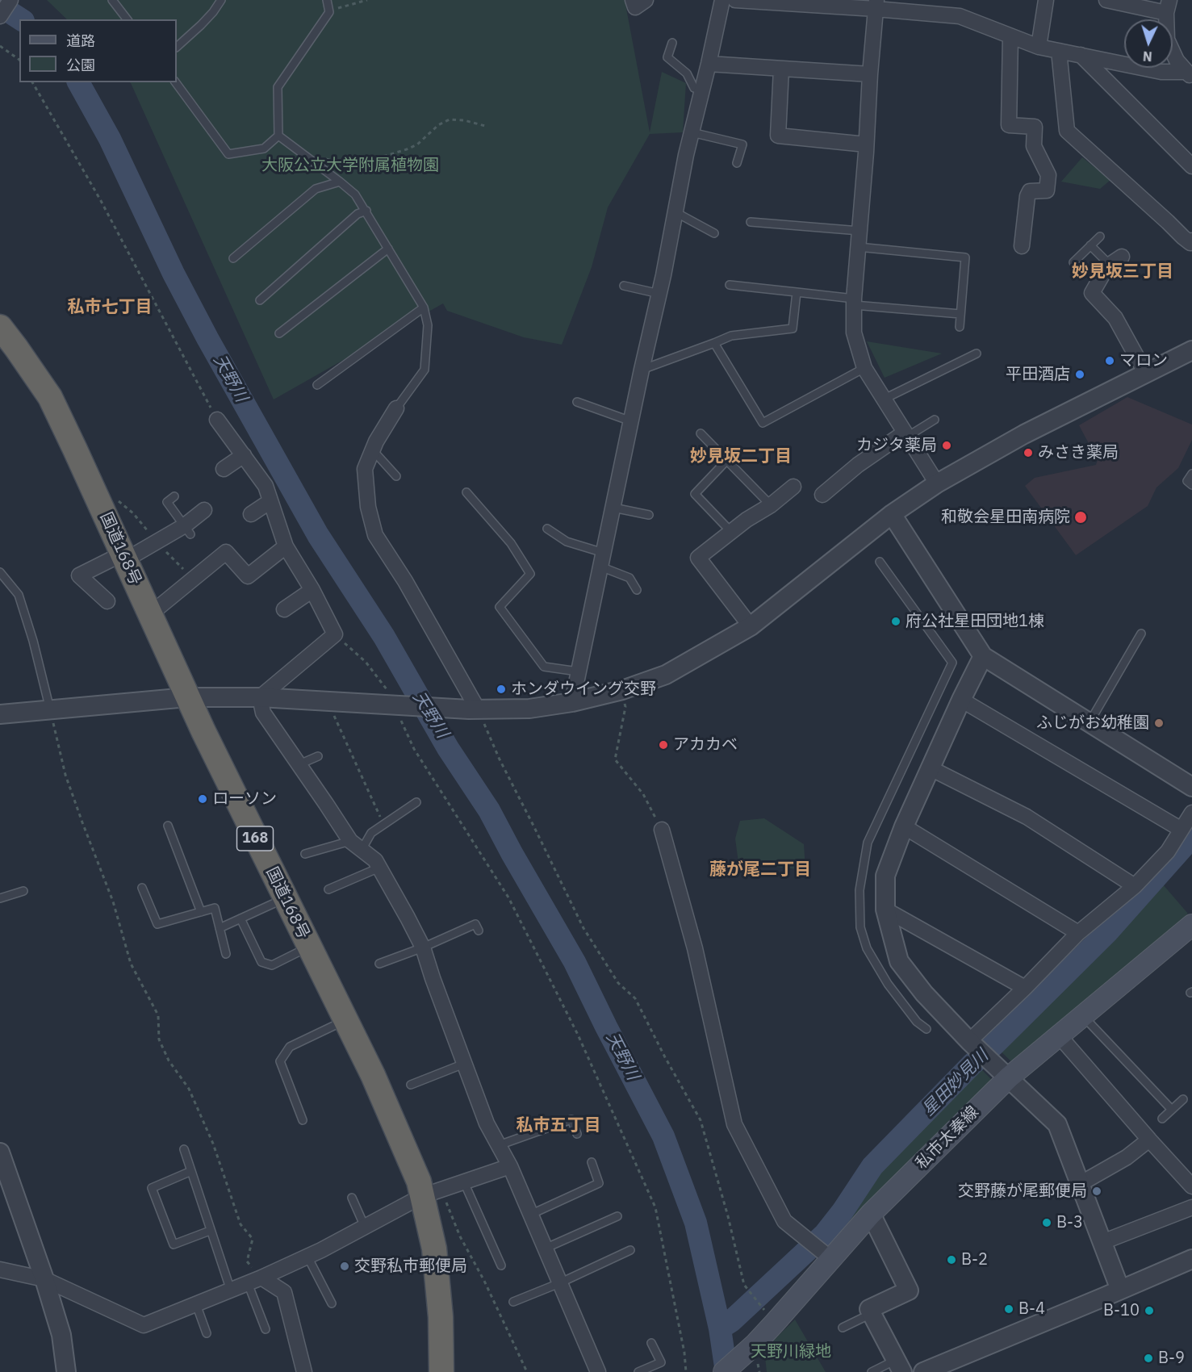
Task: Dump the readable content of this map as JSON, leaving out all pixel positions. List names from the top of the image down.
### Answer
{
  "streets": {
    "highway": ["国道168号", "168"],
    "main road": ["私市太秦線"]
  },
  "districts": [
    "妙見坂三丁目",
    "私市七丁目",
    "妙見坂二丁目",
    "藤が尾二丁目",
    "私市五丁目"
  ],
  "water": ["天野川", "星田妙見川"],
  "parks": ["大阪公立大学附属植物園", "天野川緑地"],
  "places": [
    "マロン",
    "平田酒店",
    "カジタ薬局",
    "みさき薬局",
    "和敬会星田南病院",
    "府公社星田団地1棟",
    "ホンダウイング交野",
    "ふじがお幼稚園",
    "アカカベ",
    "ローソン",
    "交野藤が尾郵便局",
    "B-3",
    "B-2",
    "交野私市郵便局",
    "B-4",
    "B-10",
    "B-9"
  ],
  "legend": ["道路", "公園"],
  "north": "bottom"
}
